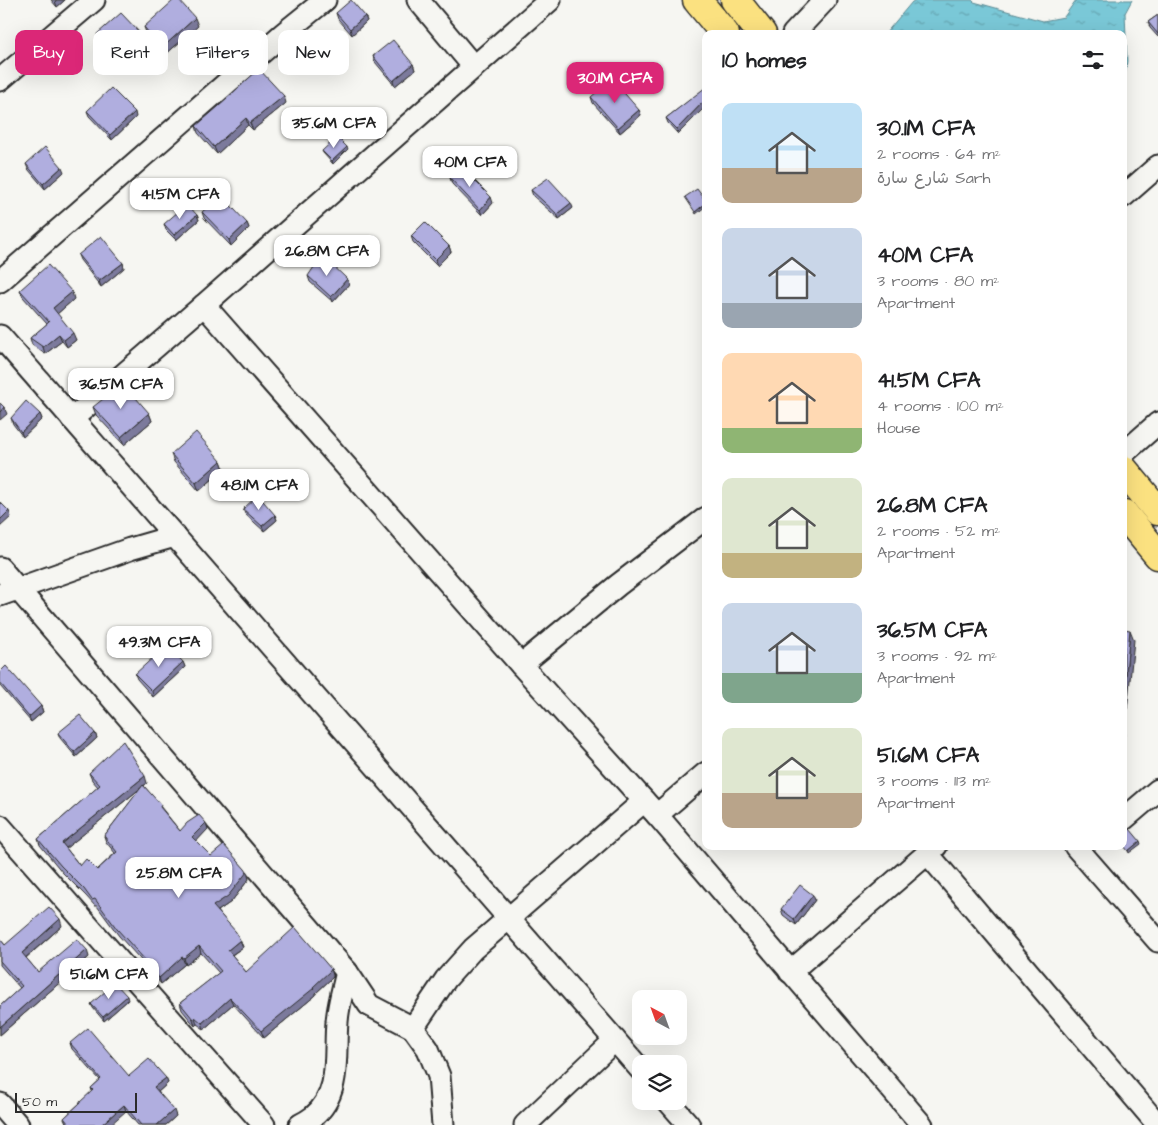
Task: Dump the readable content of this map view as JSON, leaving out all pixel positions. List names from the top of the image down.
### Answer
{
  "scale_bar": "50 m",
  "north": "top left",
  "page": {
    "chip": [
      "Buy",
      "Rent",
      "Filters",
      "New"
    ],
    "heading": "10 homes",
    "price": [
      "30.1M CFA",
      "35.6M CFA",
      "40M CFA",
      "41.5M CFA",
      "26.8M CFA",
      "36.5M CFA",
      "48.1M CFA",
      "49.3M CFA",
      "25.8M CFA",
      "51.6M CFA"
    ],
    "list": [
      {
        "name": "30.1M CFA",
        "note": "2 rooms · 64 m² · شارع سارة Sarh"
      },
      {
        "name": "40M CFA",
        "note": "3 rooms · 80 m² · Apartment"
      },
      {
        "name": "41.5M CFA",
        "note": "4 rooms · 100 m² · House"
      },
      {
        "name": "26.8M CFA",
        "note": "2 rooms · 52 m² · Apartment"
      },
      {
        "name": "36.5M CFA",
        "note": "3 rooms · 92 m² · Apartment"
      },
      {
        "name": "51.6M CFA",
        "note": "3 rooms · 113 m² · Apartment"
      }
    ],
    "scale": "50 m"
  }
}
